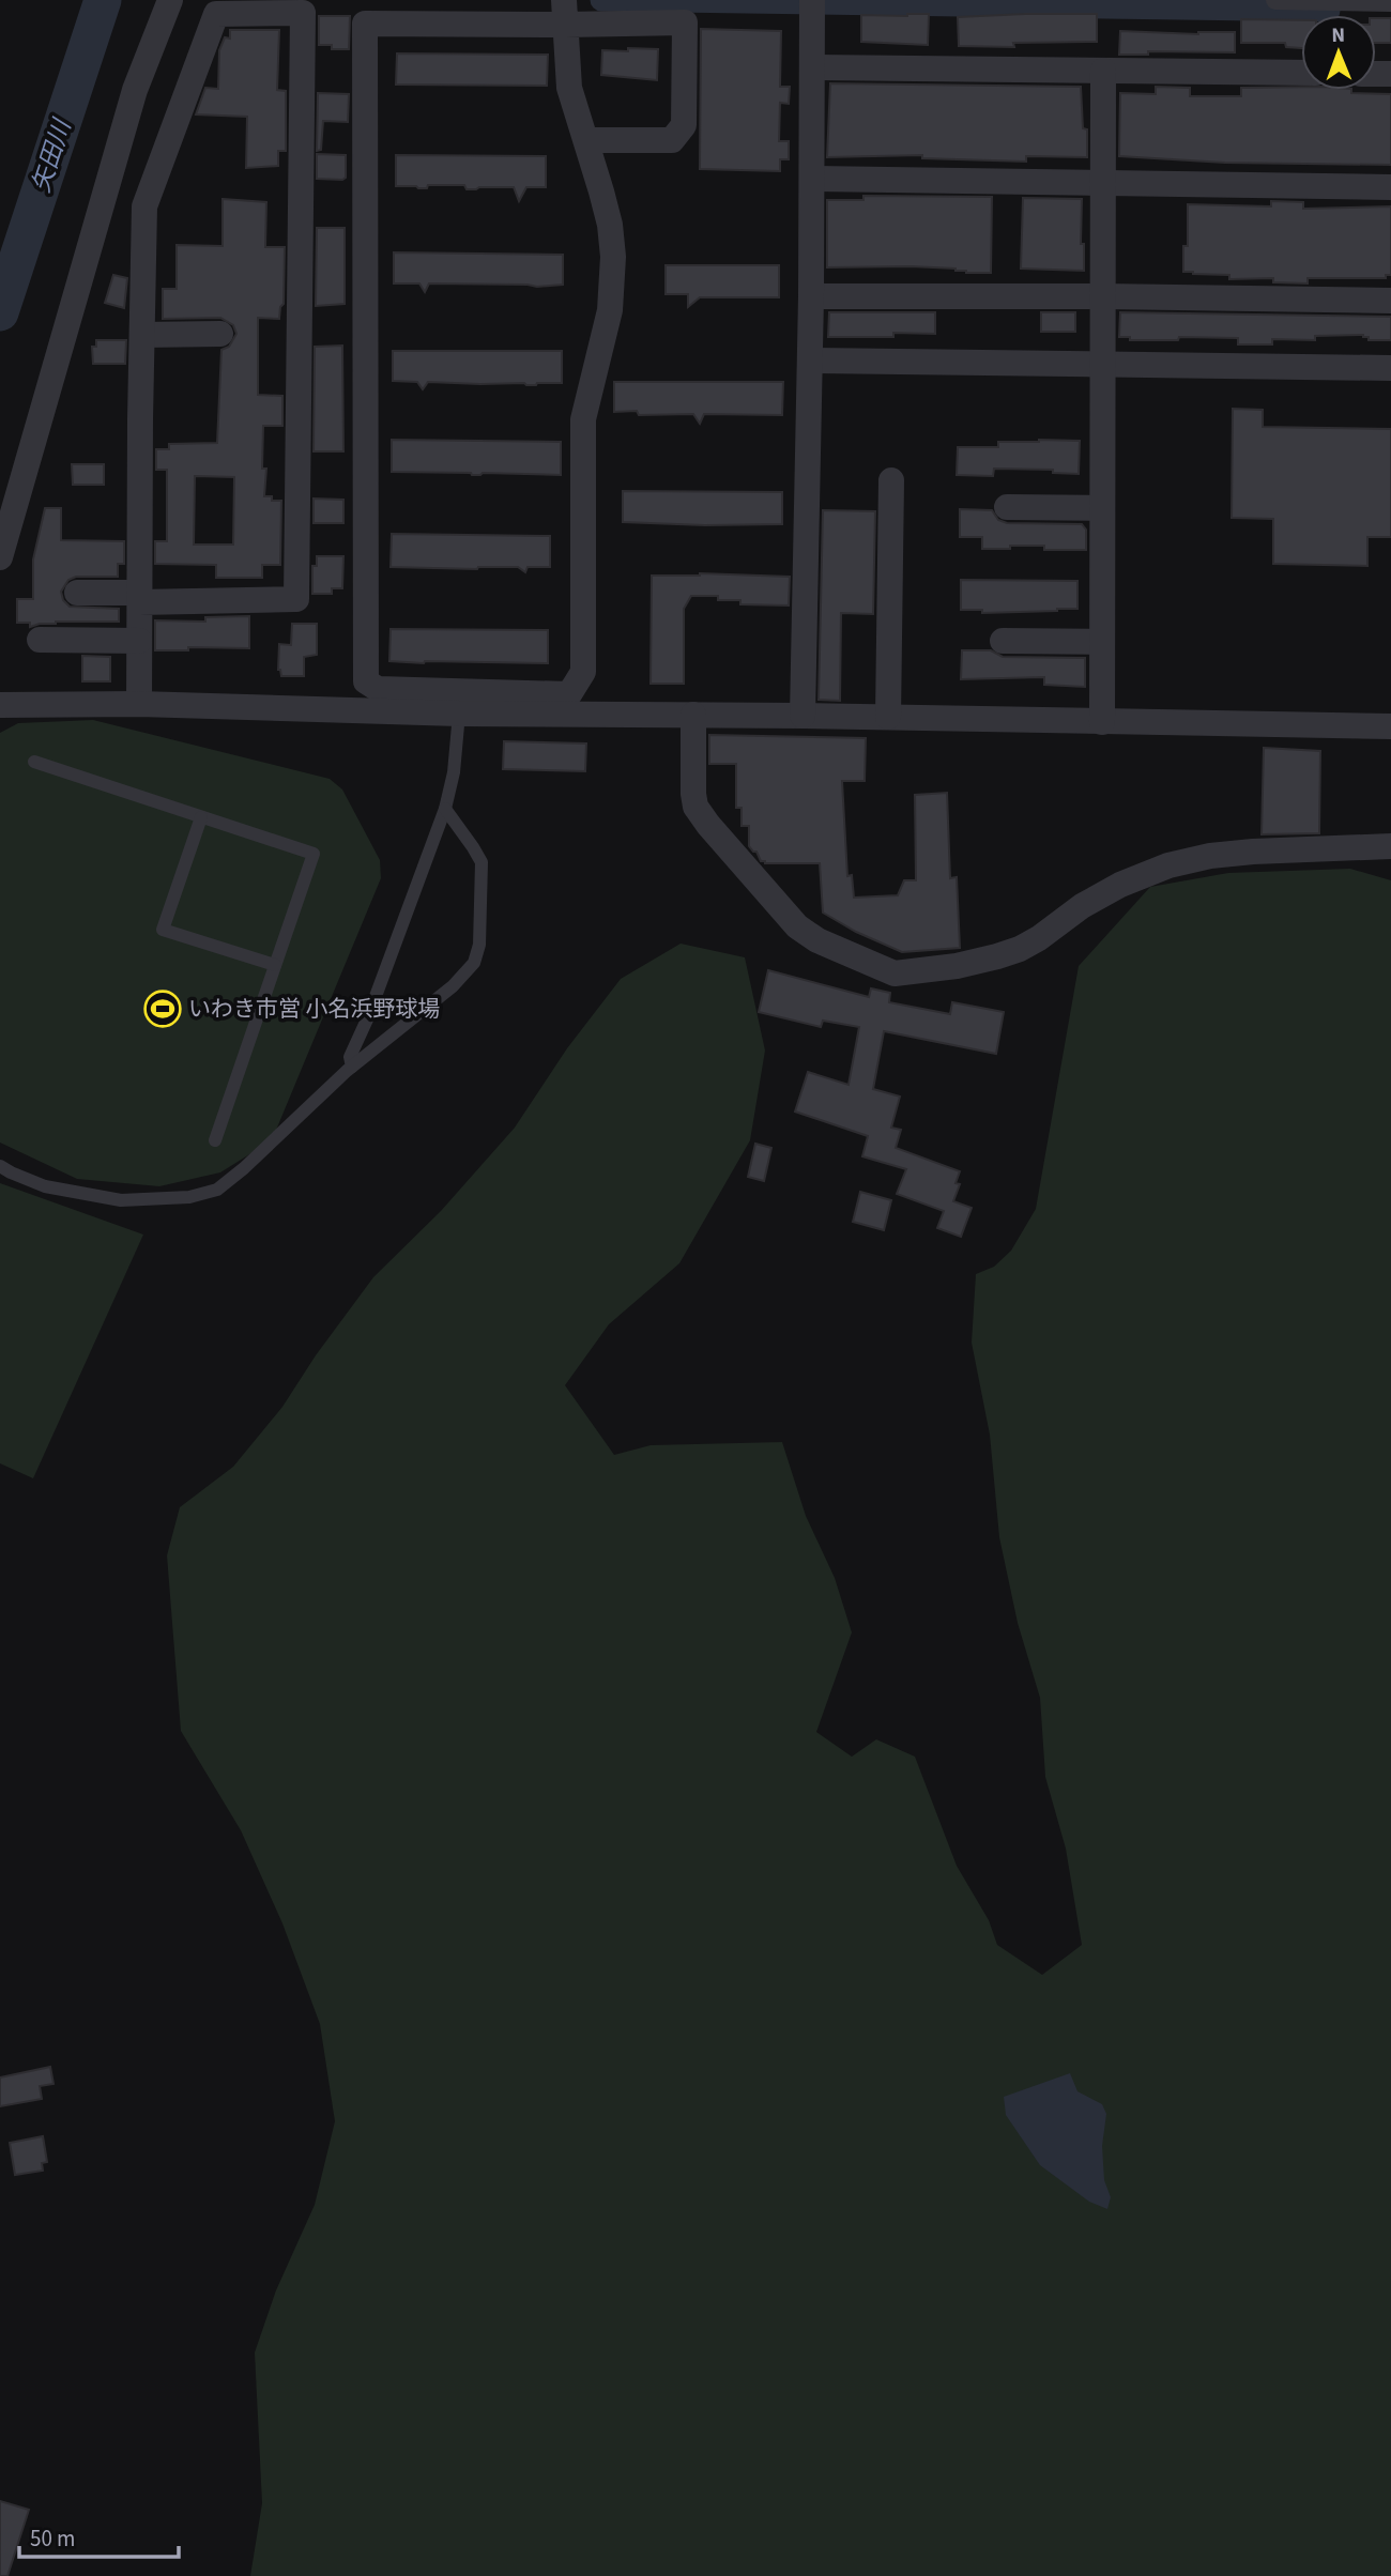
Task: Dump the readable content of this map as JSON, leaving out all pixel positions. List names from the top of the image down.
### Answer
{
  "water": ["矢田川"],
  "places": {
    "sports": ["いわき市営 小名浜野球場"]
  },
  "scale_bar": "50 m",
  "north": "top"
}
